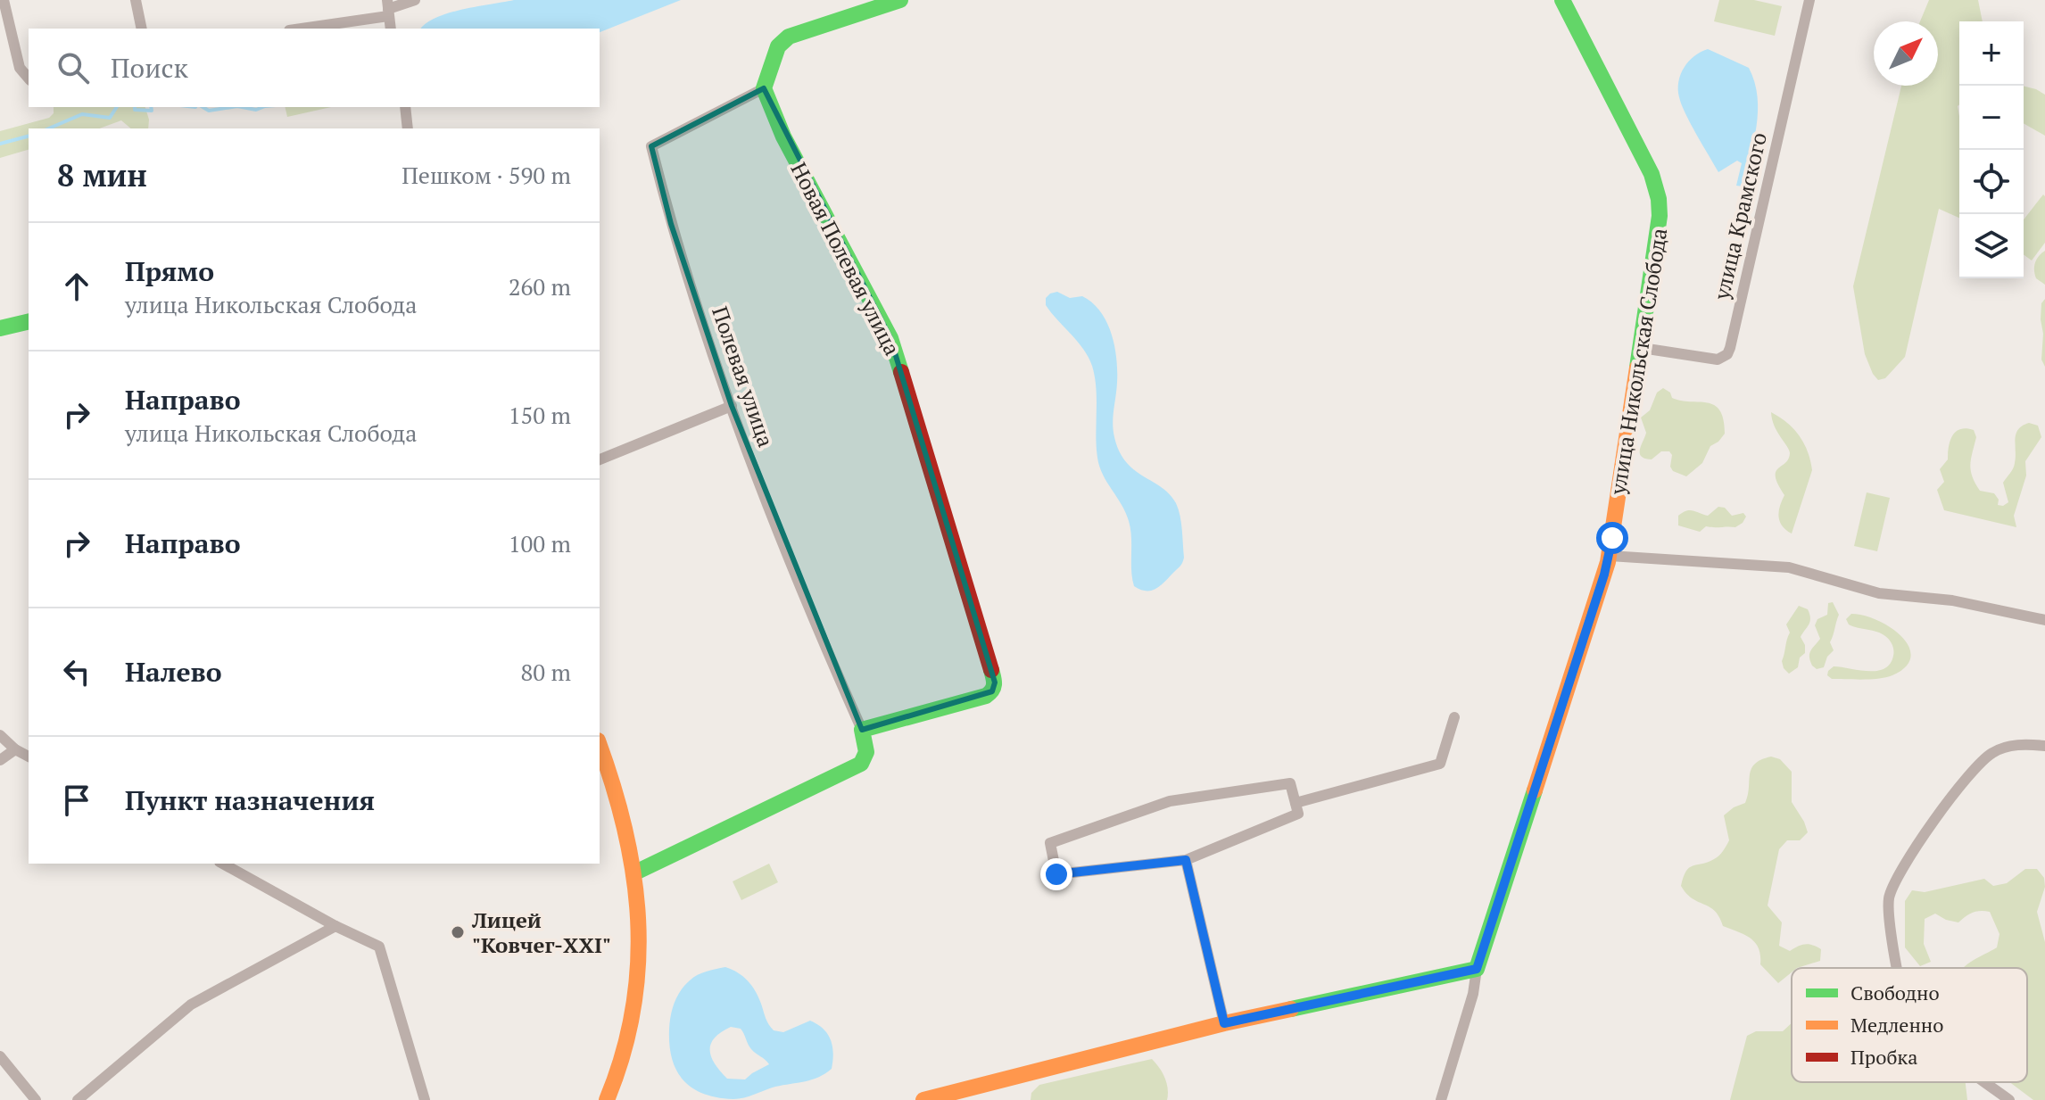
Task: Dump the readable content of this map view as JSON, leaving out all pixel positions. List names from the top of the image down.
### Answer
{
  "streets": {
    "street": [
      "улица Крамского",
      "Новая Полевая улица",
      "улица Никольская Слобода",
      "Полевая улица"
    ]
  },
  "crossings": [
    ["улица Крамского", "улица Никольская Слобода"],
    ["Новая Полевая улица", "Полевая улица"]
  ],
  "places": ["Лицей \"Ковчег-XXI\""],
  "legend": ["Свободно", "Медленно", "Пробка"],
  "north": "top right",
  "page": {
    "map_buttons": ["+", "−"],
    "search": "Поиск",
    "heading": ["8 мин", "Пешком · 590 m"],
    "list": [
      ["Прямо", "улица Никольская Слобода", "260 m"],
      ["Направо", "улица Никольская Слобода", "150 m"],
      ["Направо", "100 m"],
      ["Налево", "80 m"],
      "Пункт назначения"
    ]
  }
}
